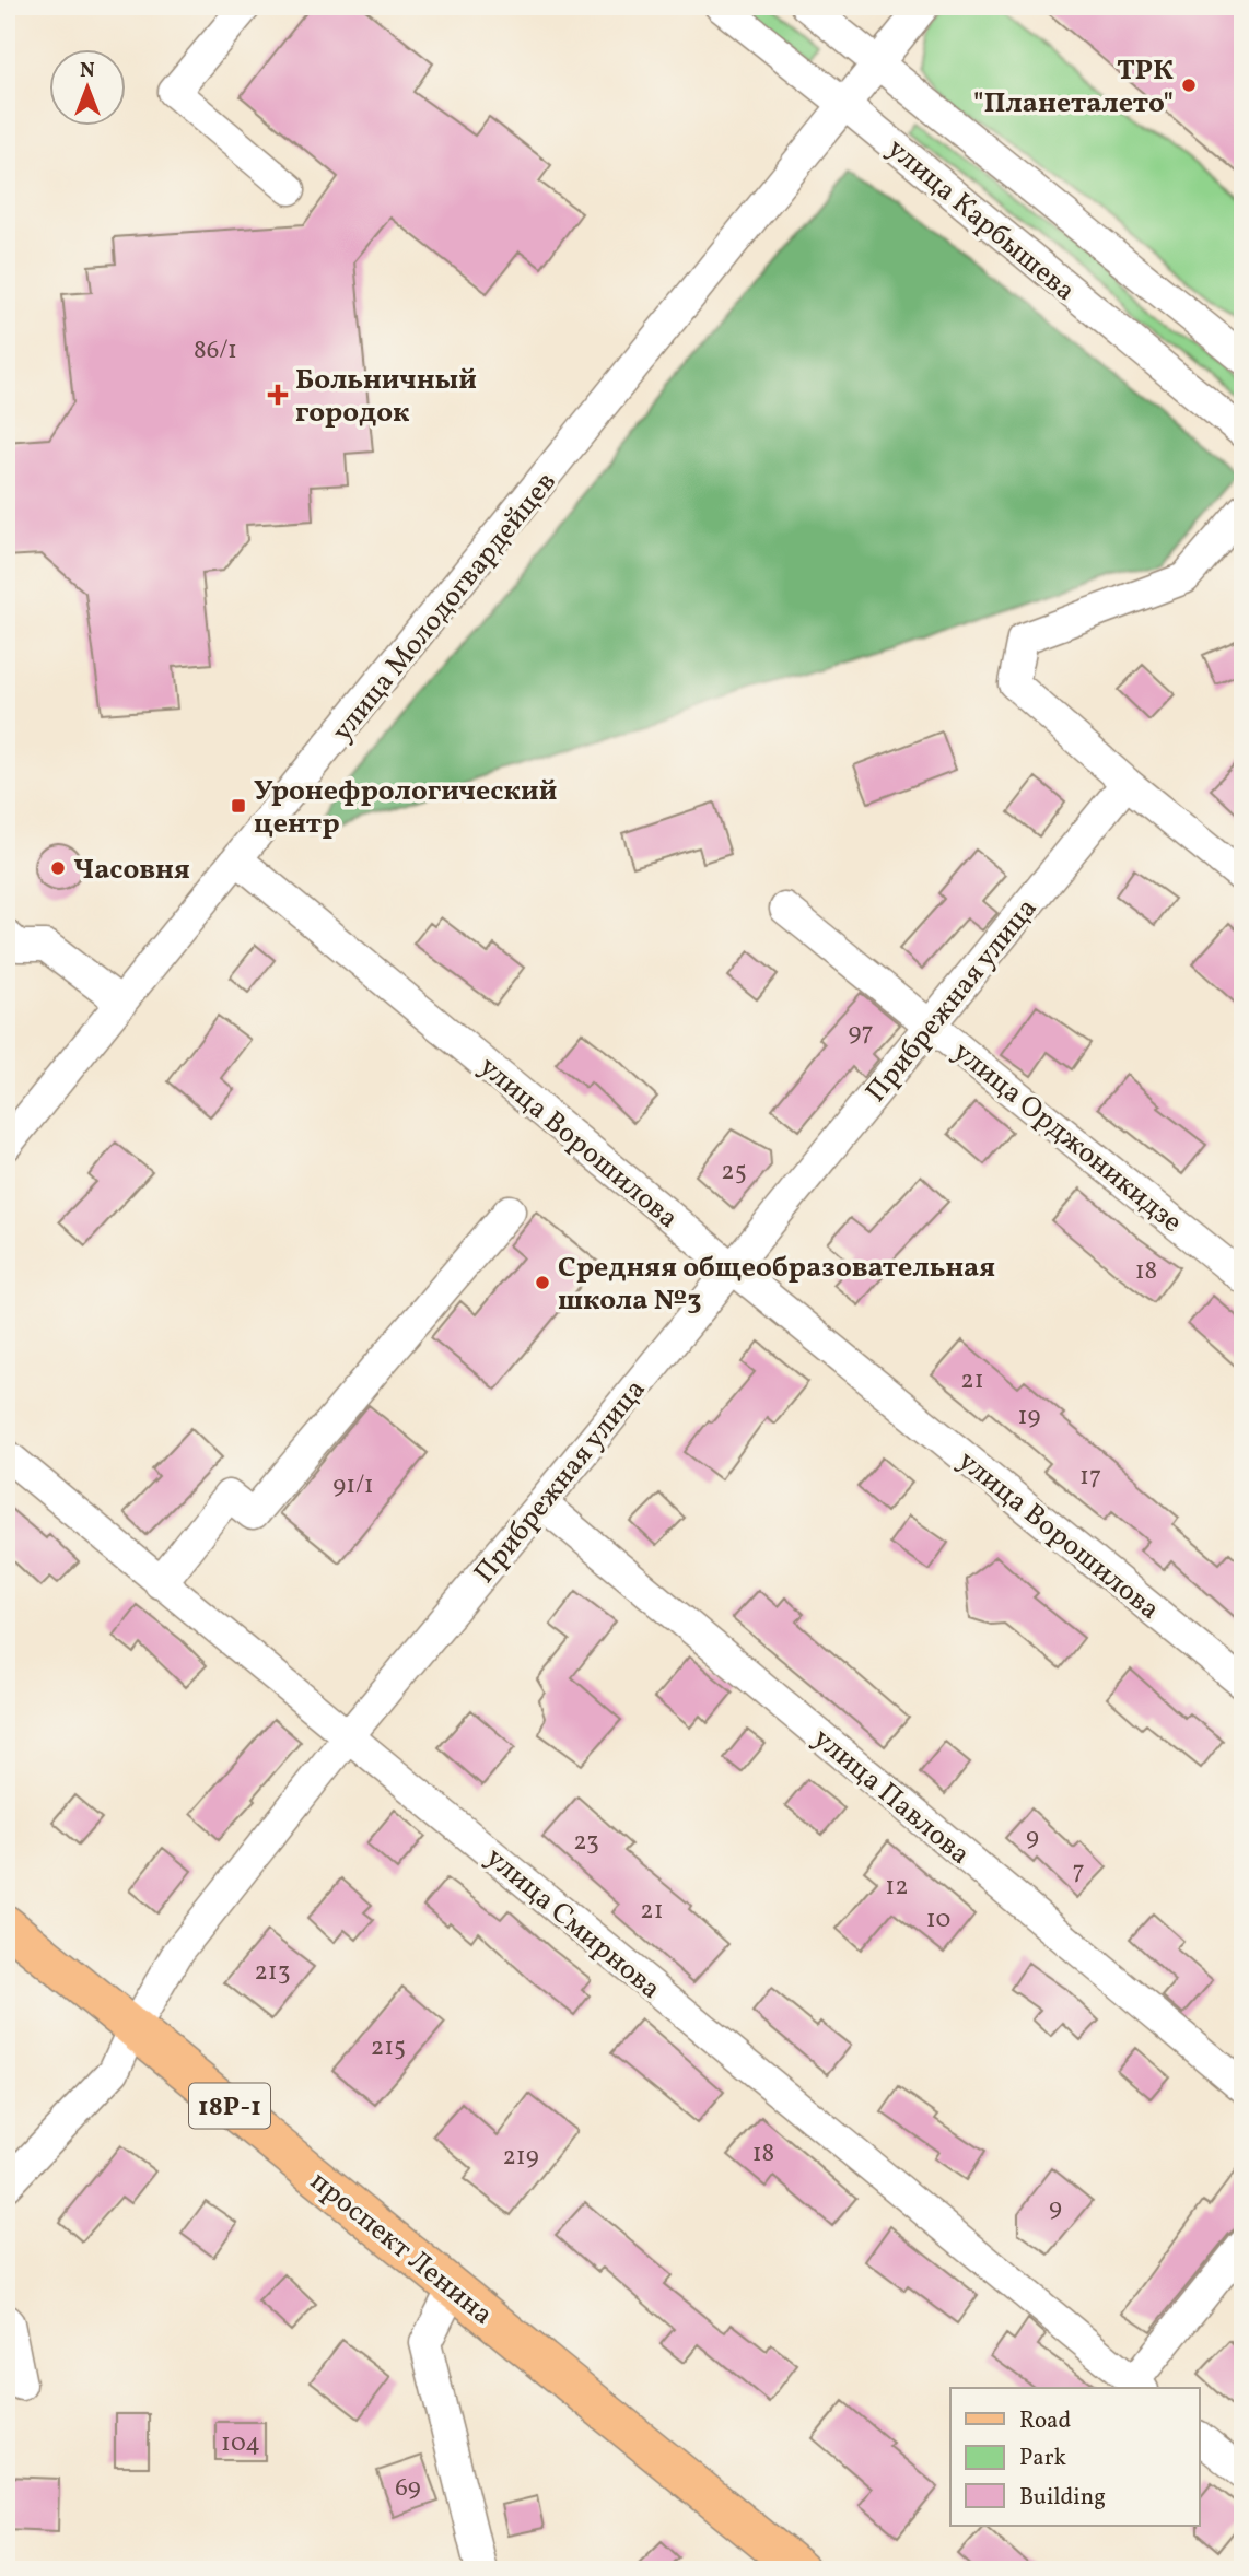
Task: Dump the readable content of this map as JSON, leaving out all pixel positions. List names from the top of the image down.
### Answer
{
  "streets": {
    "main road": ["18Р-1", "проспект Ленина"],
    "street": [
      "улица Карбышева",
      "улица Молодогвардейцев",
      "Прибрежная улица",
      "улица Орджоникидзе",
      "улица Ворошилова",
      "улица Павлова",
      "улица Смирнова"
    ]
  },
  "crossings": [
    ["улица Карбышева", "улица Молодогвардейцев"],
    ["улица Молодогвардейцев", "улица Ворошилова"],
    ["Прибрежная улица", "улица Орджоникидзе"],
    ["Прибрежная улица", "улица Ворошилова"],
    ["Прибрежная улица", "улица Павлова"],
    ["Прибрежная улица", "улица Смирнова"],
    ["Прибрежная улица", "проспект Ленина"]
  ],
  "places": {
    "other": ["ТРК \"Планеталето\"", "Часовня", "Средняя общеобразовательная школа №3"],
    "health": ["Больничный городок"],
    "transit": ["Уронефрологический центр"]
  },
  "house_numbers": [
    "86/1",
    "97",
    "25",
    "18",
    "21",
    "19",
    "17",
    "91/1",
    "9",
    "23",
    "7",
    "12",
    "21",
    "10",
    "213",
    "215",
    "18",
    "219",
    "9",
    "104",
    "69"
  ],
  "legend": ["Road", "Park", "Building"],
  "north": "top"
}
